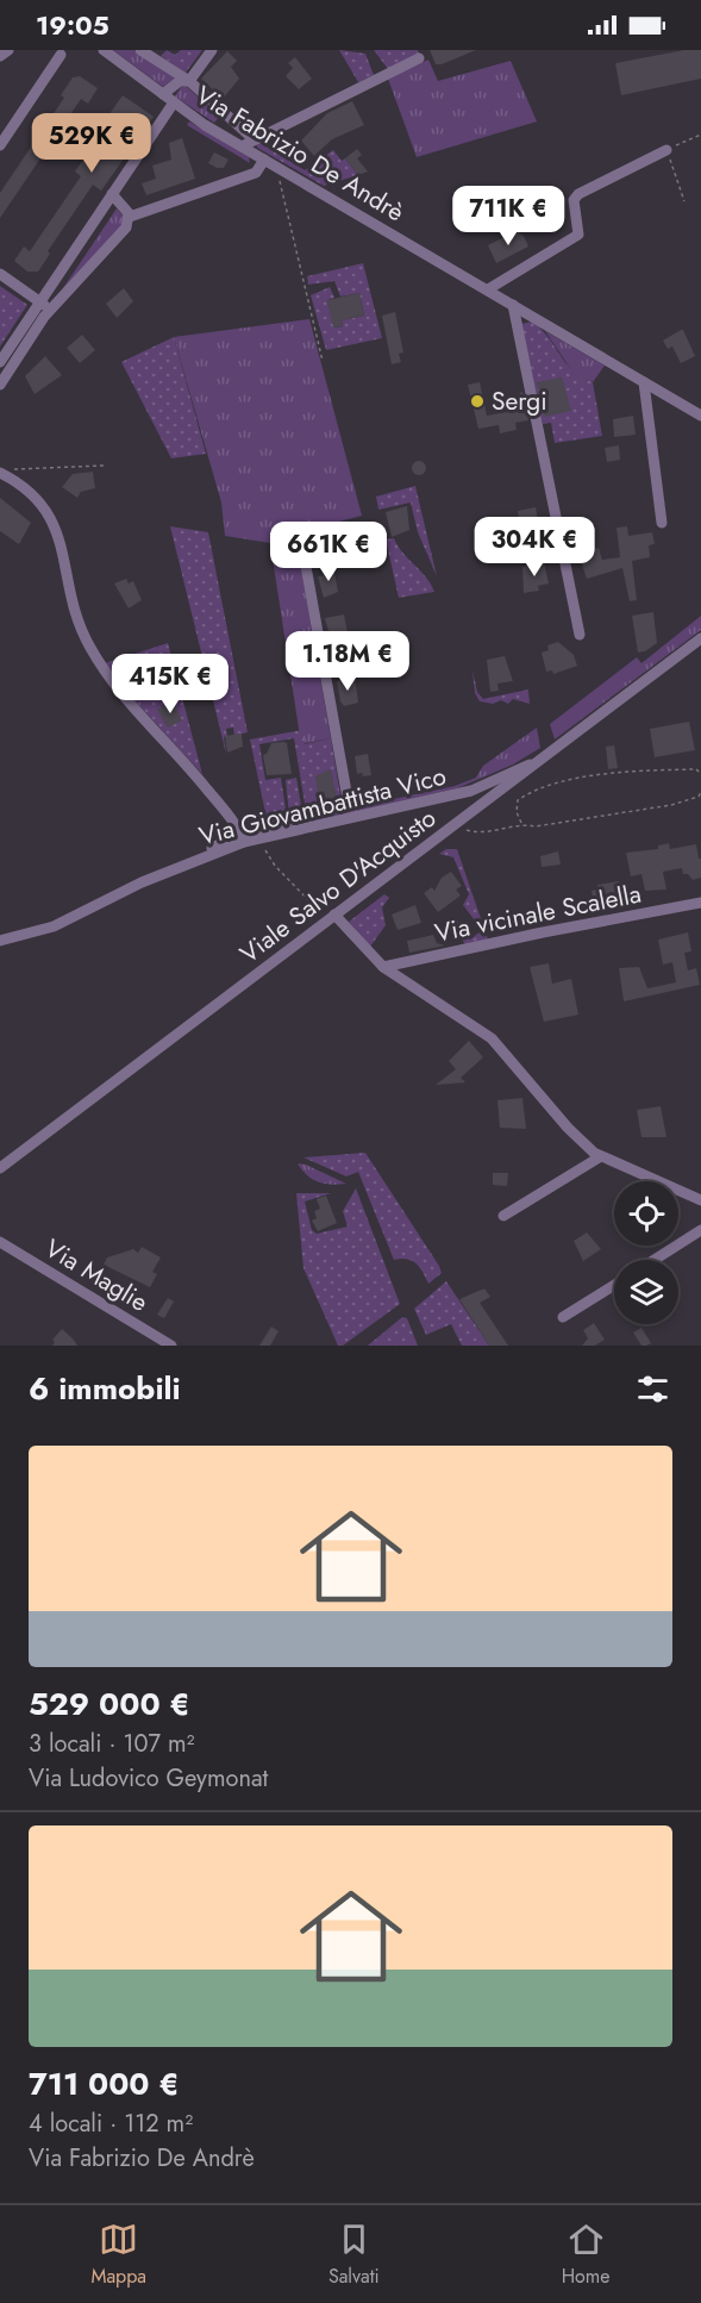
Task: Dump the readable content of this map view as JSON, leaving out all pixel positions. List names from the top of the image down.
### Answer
{
  "streets": {
    "street": [
      "Via Fabrizio De Andrè",
      "Via Giovambattista Vico",
      "Viale Salvo D'Acquisto",
      "Via vicinale Scalella",
      "Via Maglie"
    ]
  },
  "crossings": [
    ["Via Giovambattista Vico", "Viale Salvo D'Acquisto"]
  ],
  "places": ["Sergi"],
  "page": {
    "status": "19:05",
    "price": [
      "529K €",
      "711K €",
      "304K €",
      "661K €",
      "1.18M €",
      "415K €"
    ],
    "heading": "6 immobili",
    "list": [
      {
        "name": "529 000 €",
        "note": "3 locali · 107 m² · Via Ludovico Geymonat"
      },
      {
        "name": "711 000 €",
        "note": "4 locali · 112 m² · Via Fabrizio De Andrè"
      }
    ],
    "tabs": ["Mappa", "Salvati", "Home"]
  }
}
